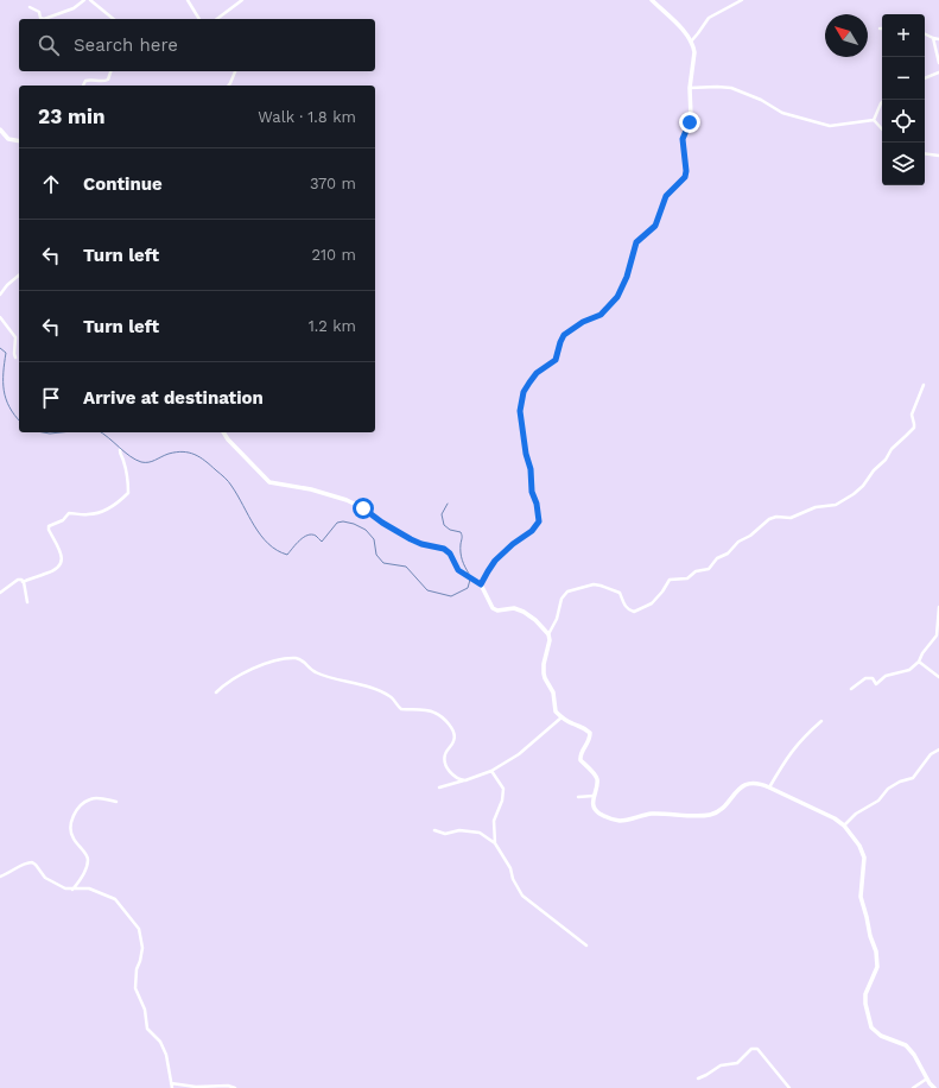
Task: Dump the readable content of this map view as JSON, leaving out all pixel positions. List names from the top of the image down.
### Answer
{
  "north": "top left",
  "page": {
    "map_buttons": ["+", "−"],
    "search": "Search here",
    "heading": ["23 min", "Walk · 1.8 km"],
    "list": [
      ["Continue", "370 m"],
      ["Turn left", "210 m"],
      ["Turn left", "1.2 km"],
      "Arrive at destination"
    ]
  }
}
